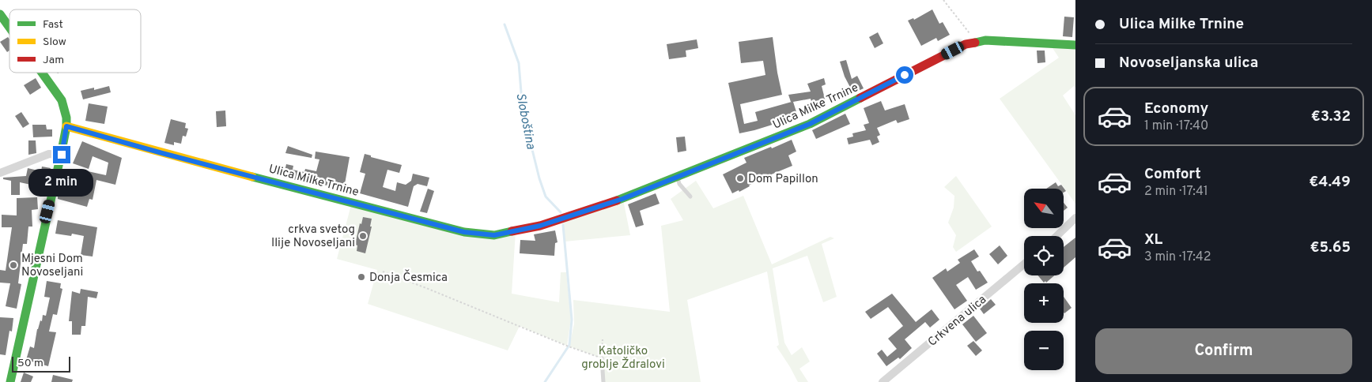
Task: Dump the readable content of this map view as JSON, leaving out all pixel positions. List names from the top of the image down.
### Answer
{
  "streets": {
    "street": ["Ulica Milke Trnine", "Crkvena ulica"]
  },
  "water": ["Sloboština"],
  "parks": ["Katoličko groblje Ždralovi"],
  "places": [
    "Dom Papillon",
    "crkva svetog Ilije Novoseljani",
    "Mjesni Dom Novoseljani",
    "Donja Česmica"
  ],
  "legend": ["Fast", "Slow", "Jam"],
  "scale_bar": "50 m",
  "north": "top left",
  "page": {
    "banner": ["Ulica Milke Trnine", "Novoseljanska ulica"],
    "list": [
      {
        "name": "Economy",
        "note": "1 min · 17:40",
        "value": "€3.32"
      },
      {
        "name": "Comfort",
        "note": "2 min · 17:41",
        "value": "€4.49"
      },
      {
        "name": "XL",
        "note": "3 min · 17:42",
        "value": "€5.65"
      }
    ],
    "bubble": "2 min",
    "map_buttons": ["+", "−"],
    "buttons": "Confirm",
    "scale": "50 m"
  }
}
